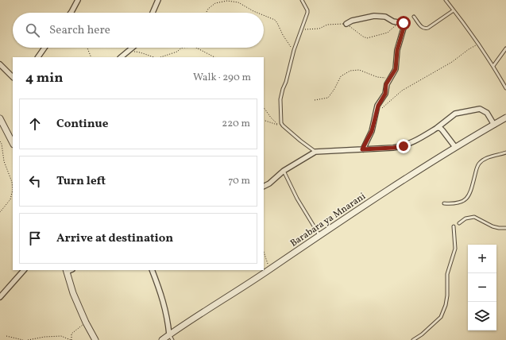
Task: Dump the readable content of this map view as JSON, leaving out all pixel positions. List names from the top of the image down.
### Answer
{
  "streets": {
    "street": ["Barabara ya Mnarani"]
  },
  "page": {
    "search": "Search here",
    "heading": ["4 min", "Walk · 290 m"],
    "list": [
      ["Continue", "220 m"],
      ["Turn left", "70 m"],
      "Arrive at destination"
    ],
    "map_buttons": ["+", "−"]
  }
}
